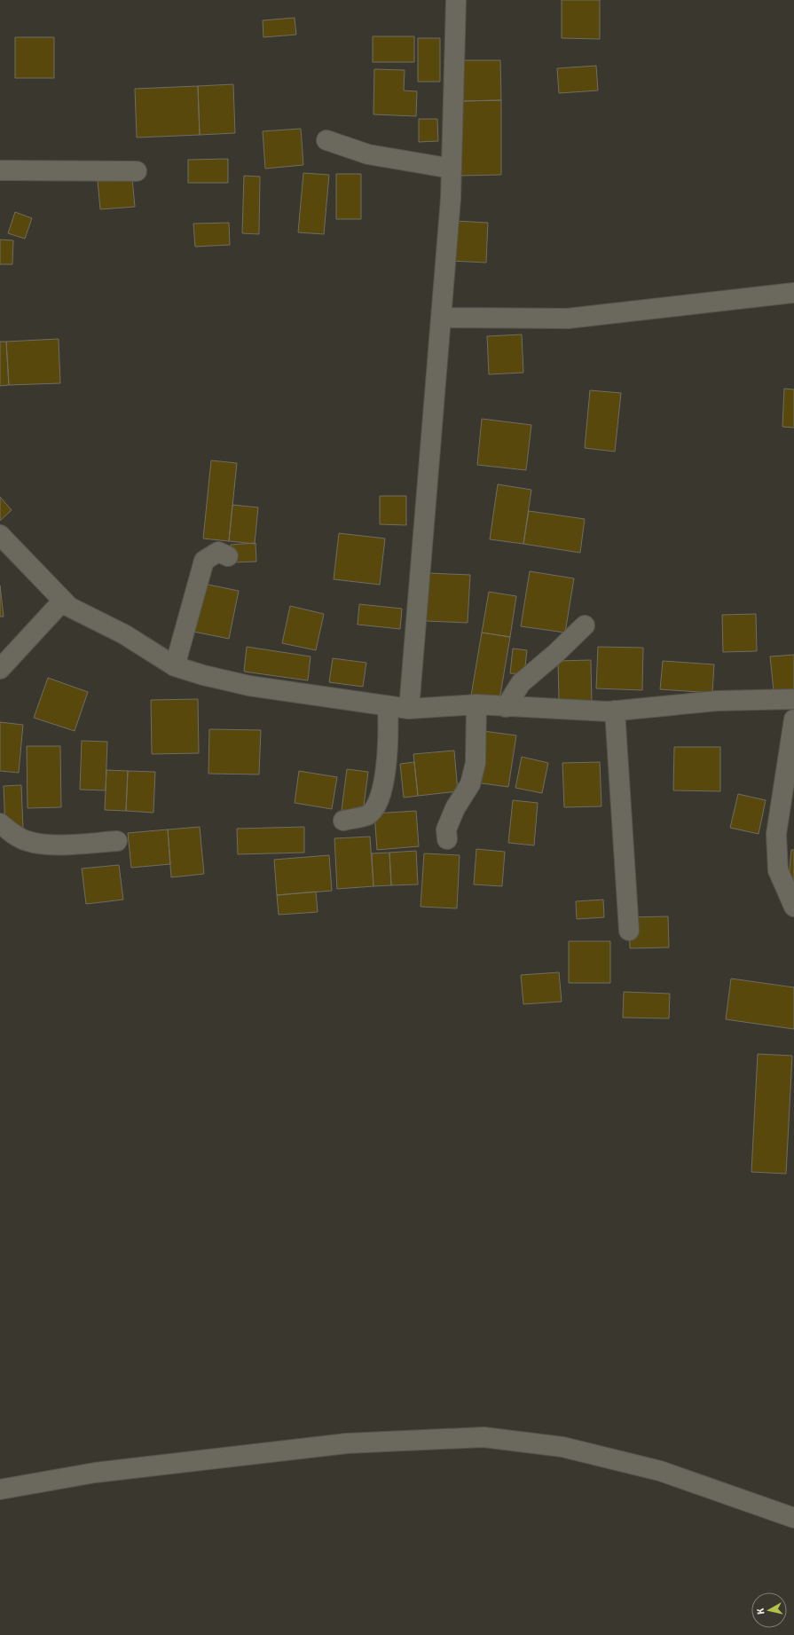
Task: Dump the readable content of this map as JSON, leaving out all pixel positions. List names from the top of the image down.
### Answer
{
  "north": "left"
}
